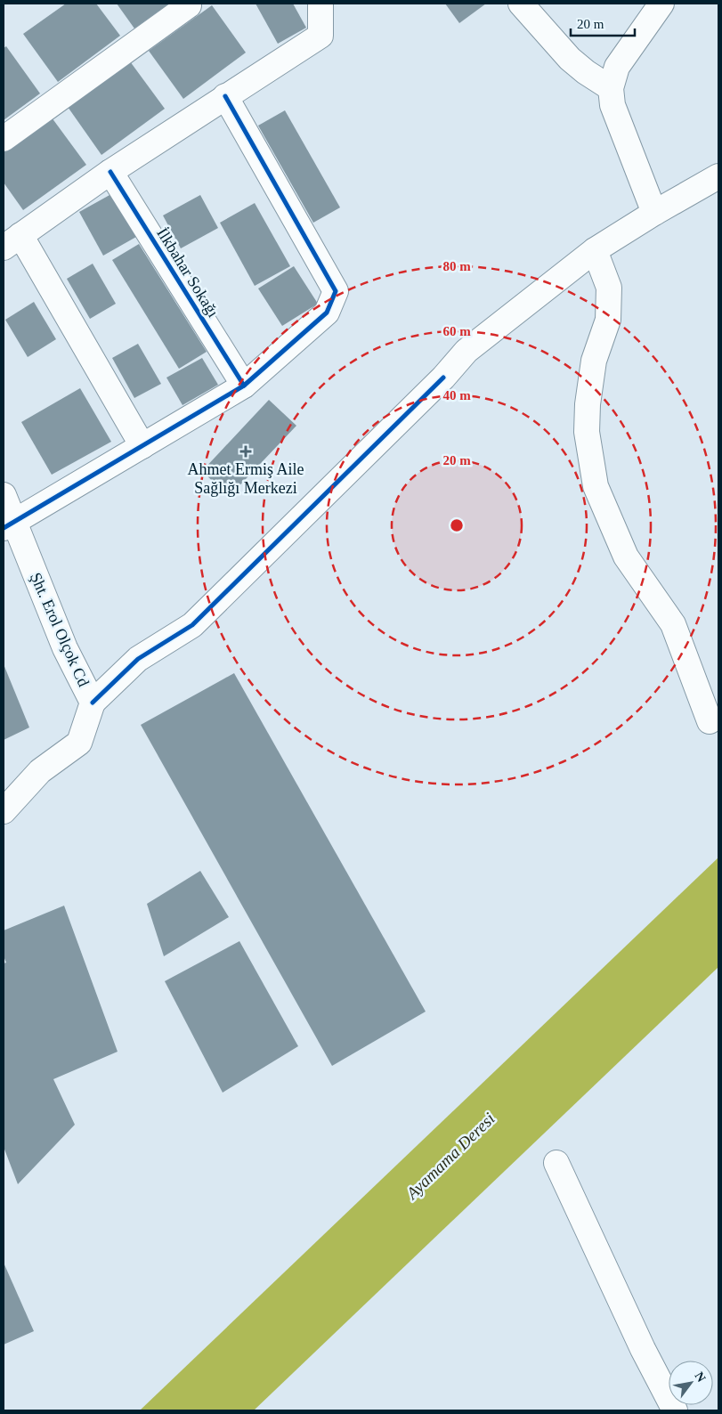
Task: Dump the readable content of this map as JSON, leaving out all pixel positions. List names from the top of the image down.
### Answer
{
  "streets": {
    "street": ["İlkbahar Sokağı", "Şht. Erol Olçok Cd"]
  },
  "water": ["Ayamama Deresi"],
  "places": {
    "health": ["Ahmet Ermiş Aile Sağlığı Merkezi"]
  },
  "scale_bar": "20 m",
  "north": "top right",
  "rings": [
    "80 m",
    "60 m",
    "40 m",
    "20 m"
  ]
}
